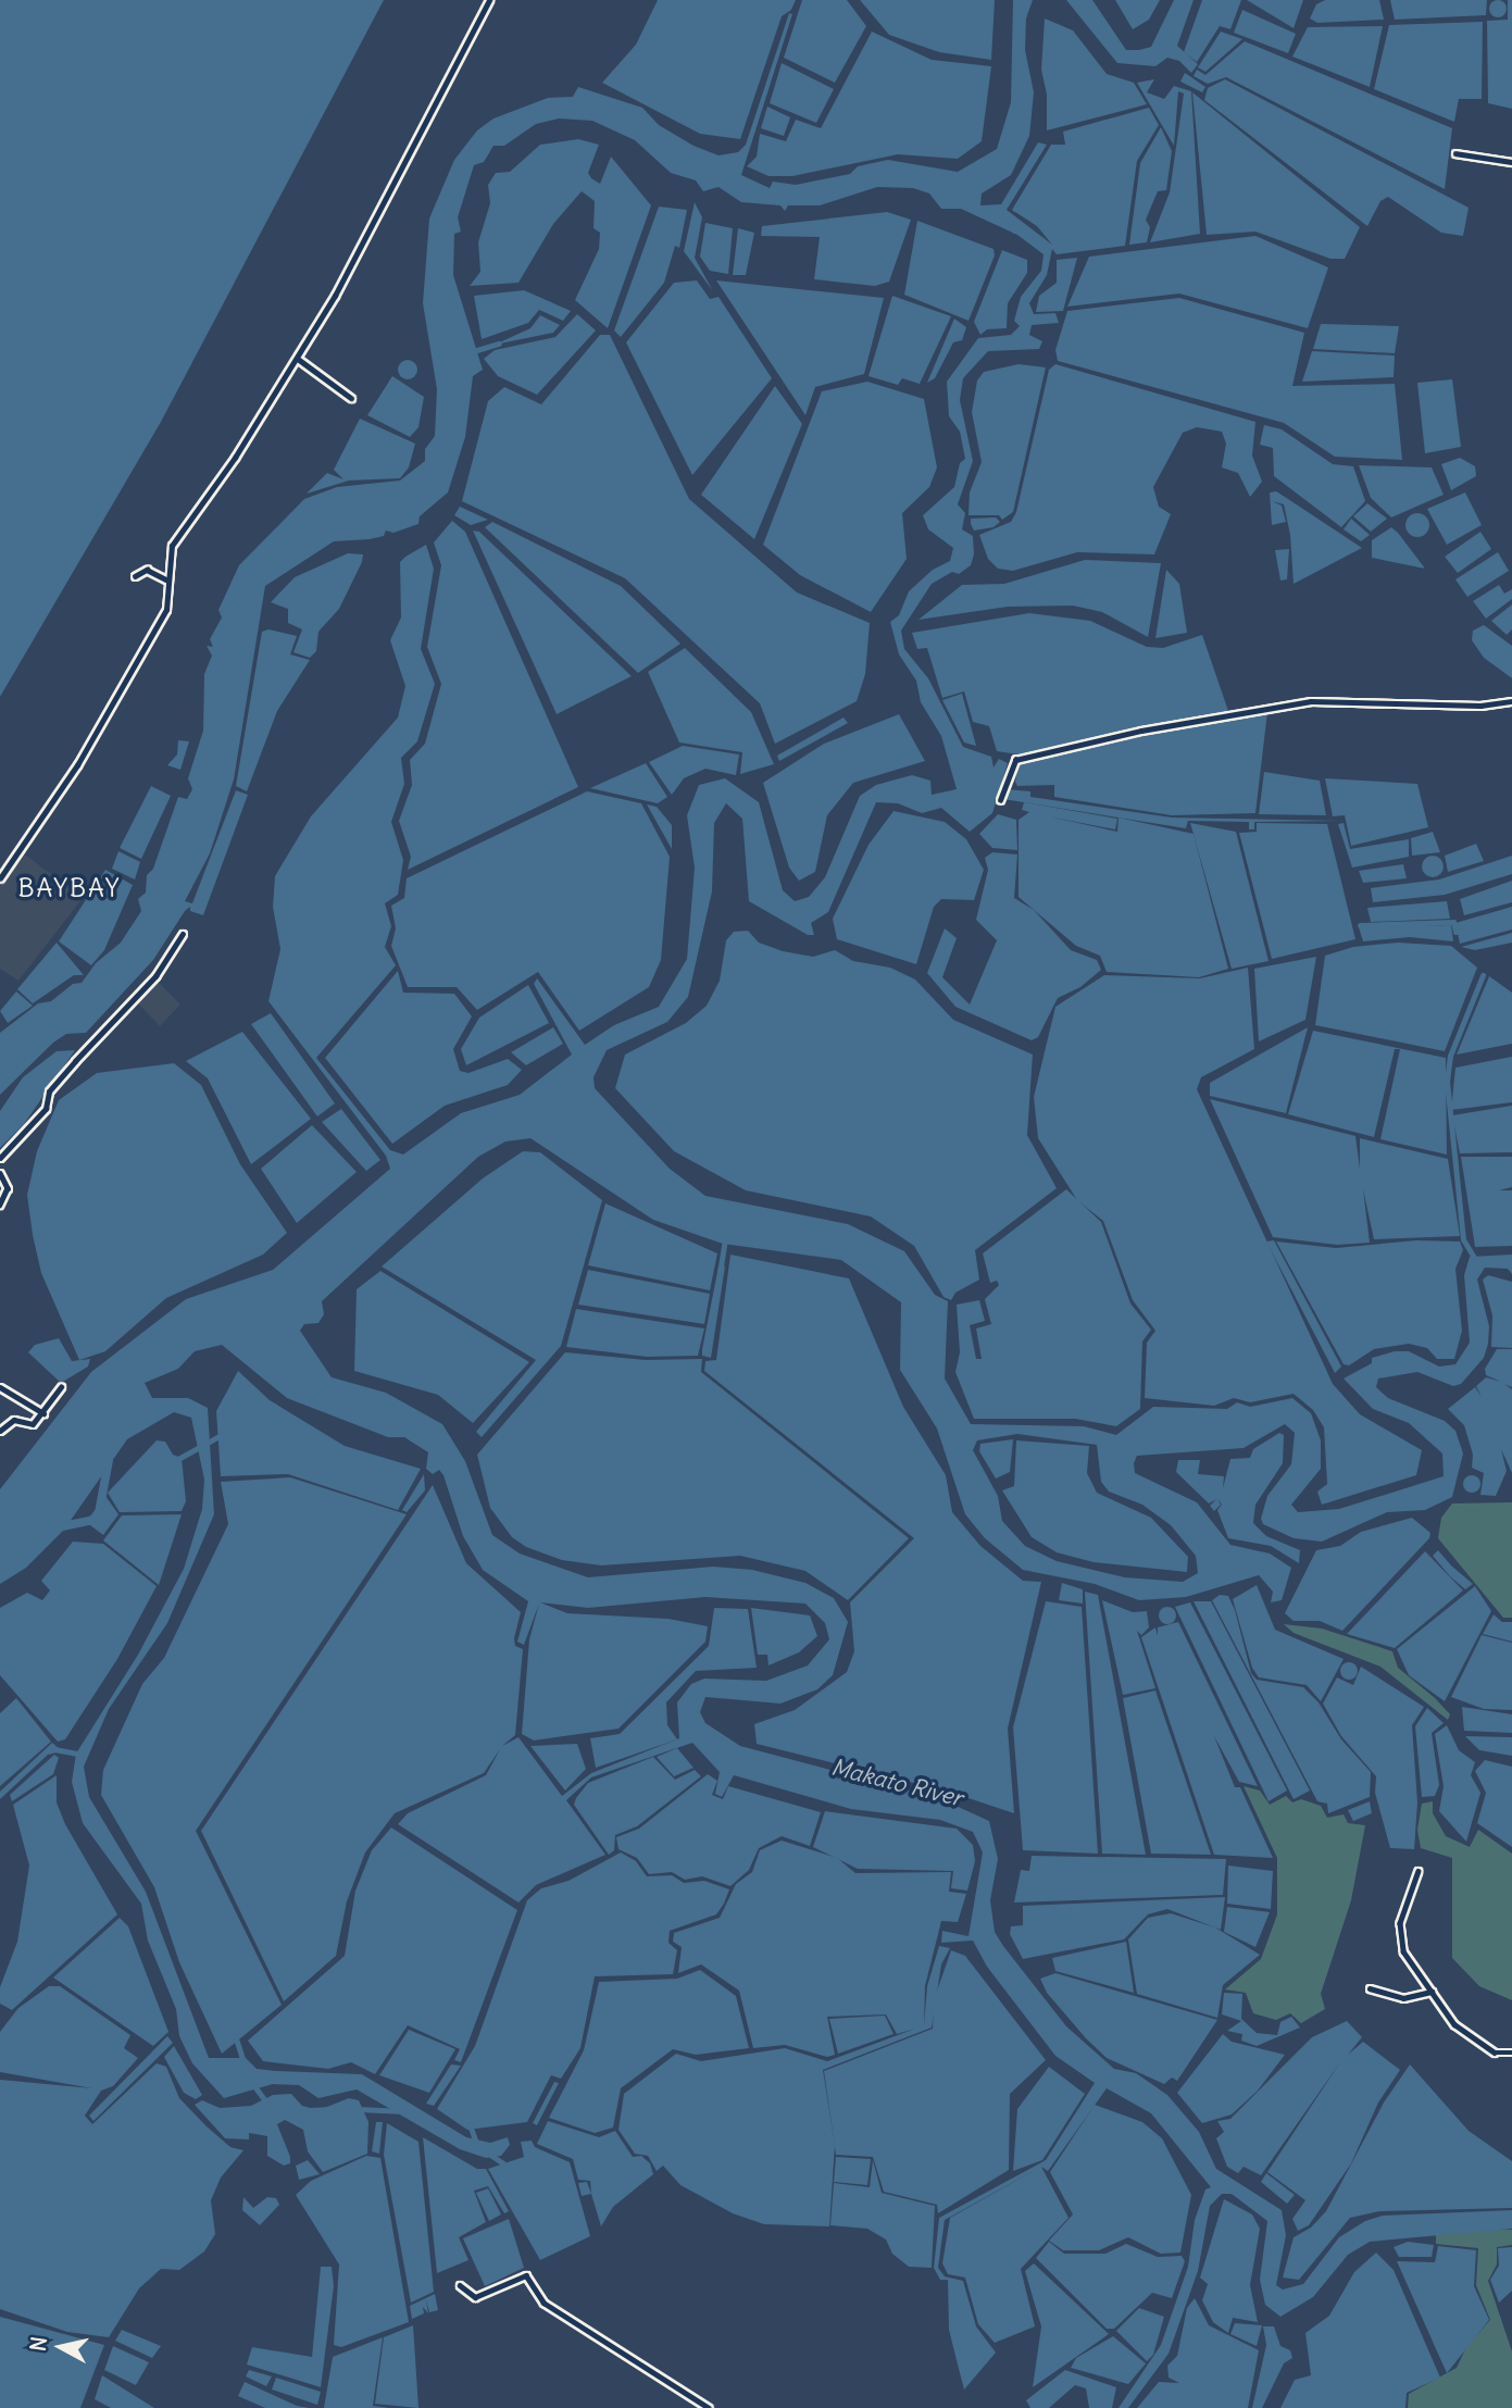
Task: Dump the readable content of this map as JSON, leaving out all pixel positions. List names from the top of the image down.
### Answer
{
  "districts": ["BAYBAY"],
  "water": ["Makato River"],
  "north": "left"
}
